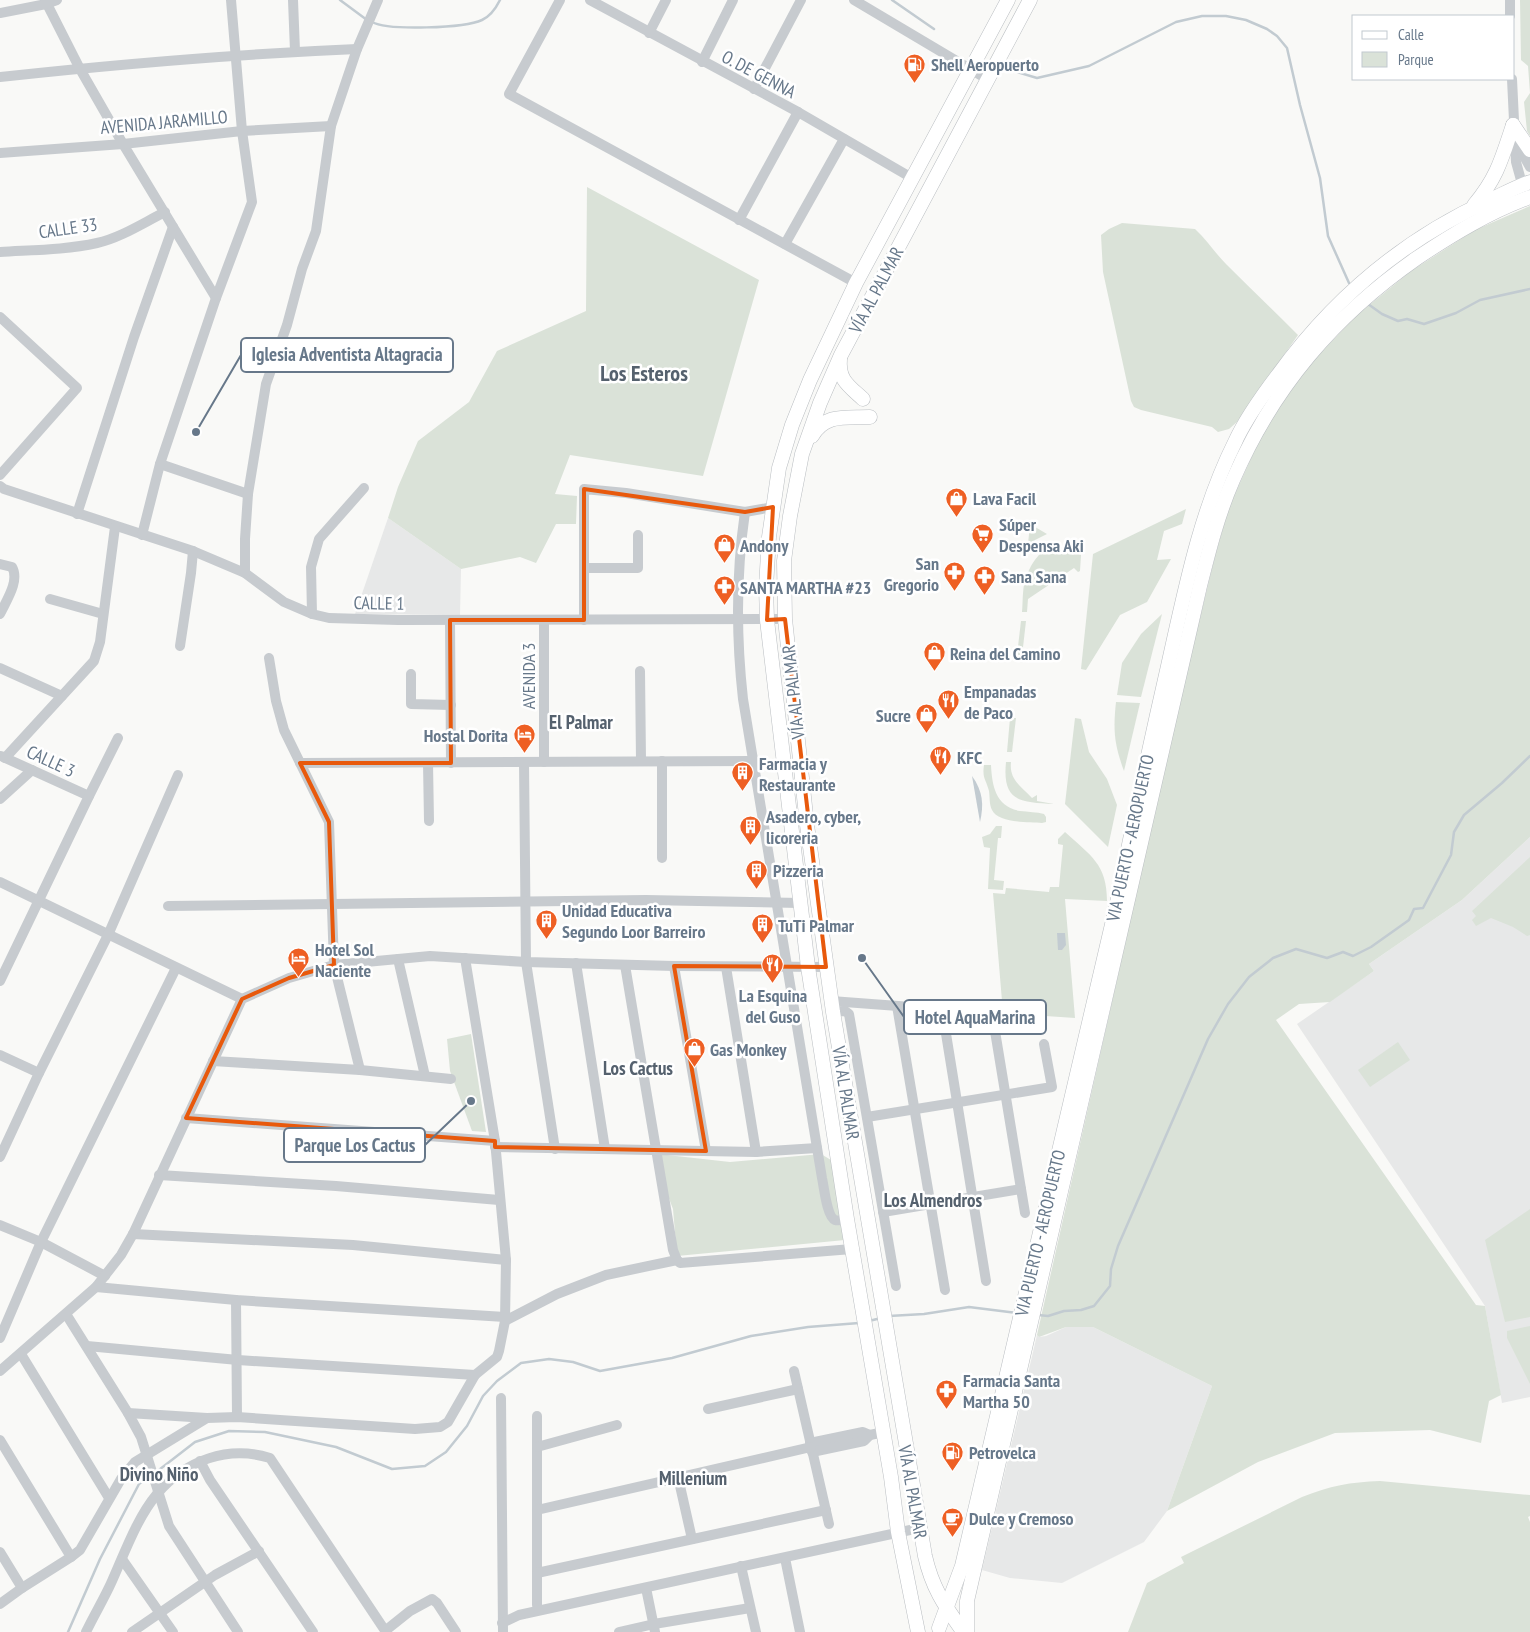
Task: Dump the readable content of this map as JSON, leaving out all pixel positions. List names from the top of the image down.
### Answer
{
  "streets": {
    "main road": ["VÍA AL PALMAR", "VIA PUERTO - AEROPUERTO"],
    "street": [
      "O. DE GENNA",
      "AVENIDA JARAMILLO",
      "CALLE 33",
      "CALLE 1",
      "AVENIDA 3",
      "CALLE 3"
    ]
  },
  "crossings": [
    ["O. DE GENNA", "VÍA AL PALMAR"],
    ["VÍA AL PALMAR", "CALLE 1"],
    ["VÍA AL PALMAR", "VIA PUERTO - AEROPUERTO"],
    ["CALLE 1", "AVENIDA 3"]
  ],
  "districts": [
    "Los Esteros",
    "El Palmar",
    "Los Cactus",
    "Los Almendros",
    "Divino Niño",
    "Millenium"
  ],
  "places": {
    "fuel station": ["Shell Aeropuerto", "Petrovelca"],
    "other": ["Iglesia Adventista Altagracia", "Hotel AquaMarina", "Parque Los Cactus"],
    "shop": [
      "Lava Facil",
      "Andony",
      "Reina del Camino",
      "Sucre",
      "Gas Monkey"
    ],
    "supermarket": ["Súper Despensa Aki"],
    "pharmacy": [
      "San Gregorio",
      "Sana Sana",
      "SANTA MARTHA #23",
      "Farmacia Santa Martha 50"
    ],
    "restaurant": ["Empanadas de Paco", "KFC", "La Esquina del Guso"],
    "hotel": ["Hostal Dorita", "Hotel Sol Naciente"],
    "building": [
      "Farmacia y Restaurante",
      "Asadero, cyber, licoreria",
      "Pizzeria",
      "Unidad Educativa Segundo Loor Barreiro",
      "TuTi Palmar"
    ],
    "cafe": ["Dulce y Cremoso"]
  },
  "legend": ["Calle", "Parque"]
}
